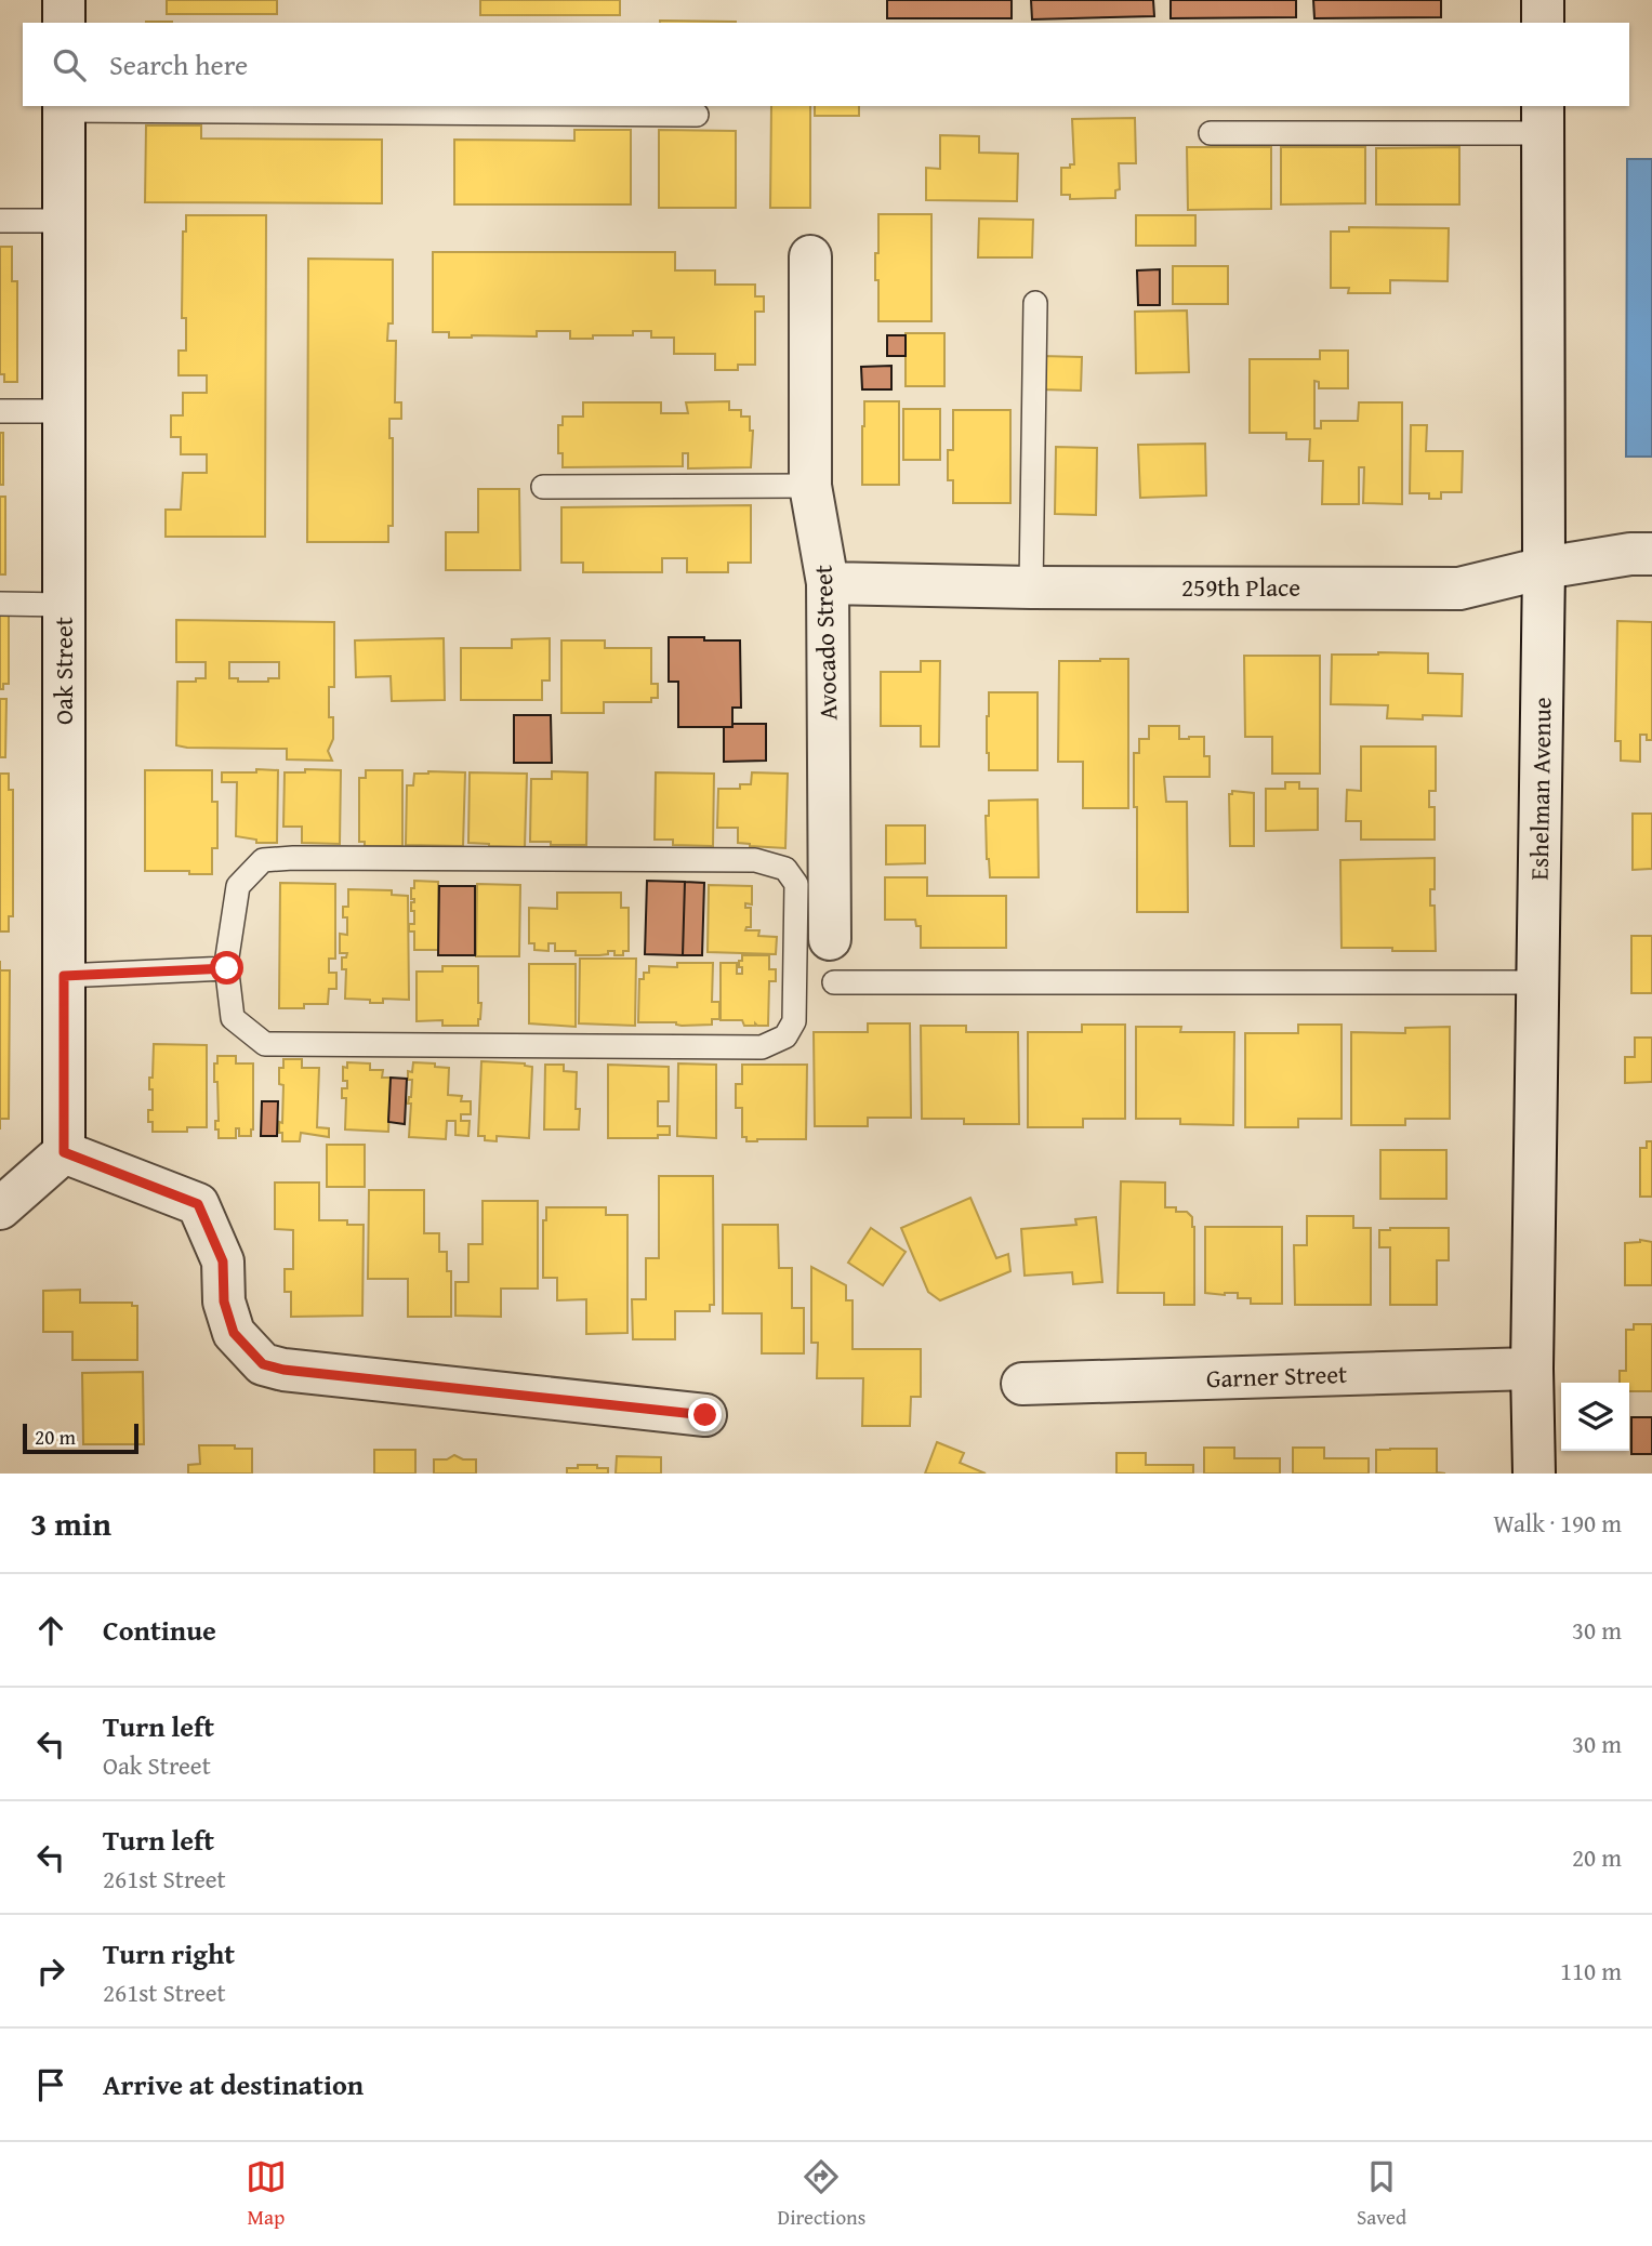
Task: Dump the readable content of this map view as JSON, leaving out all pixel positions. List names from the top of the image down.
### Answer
{
  "streets": {
    "street": [
      "259th Place",
      "Avocado Street",
      "Oak Street",
      "Eshelman Avenue",
      "Garner Street"
    ]
  },
  "crossings": [
    ["259th Place", "Avocado Street"],
    ["259th Place", "Eshelman Avenue"],
    ["Eshelman Avenue", "Garner Street"]
  ],
  "scale_bar": "20 m",
  "page": {
    "search": "Search here",
    "scale": "20 m",
    "heading": ["3 min", "Walk · 190 m"],
    "list": [
      ["Continue", "30 m"],
      ["Turn left", "Oak Street", "30 m"],
      ["Turn left", "261st Street", "20 m"],
      ["Turn right", "261st Street", "110 m"],
      "Arrive at destination"
    ],
    "nav": ["Map", "Directions", "Saved"]
  }
}
